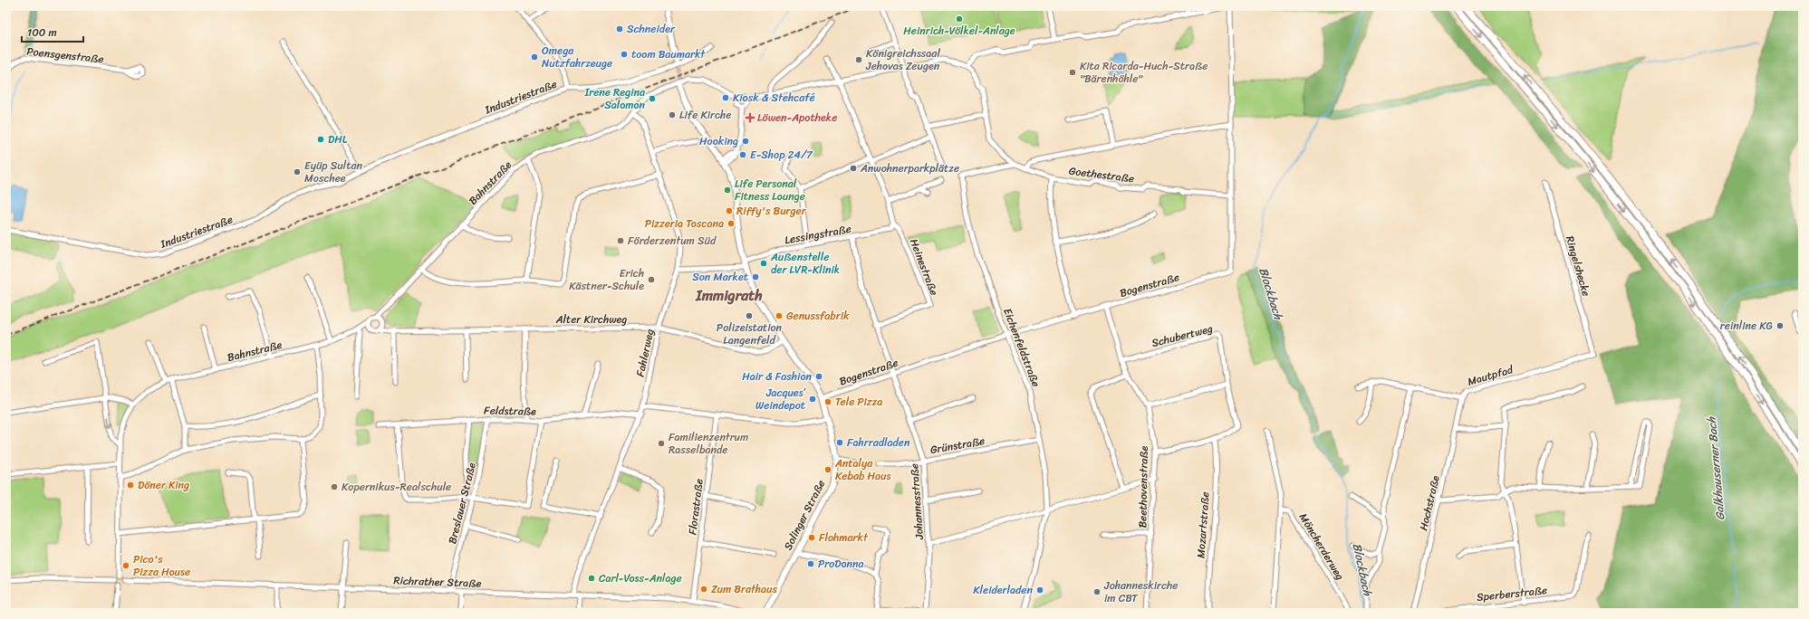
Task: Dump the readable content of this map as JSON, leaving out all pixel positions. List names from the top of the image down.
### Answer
{
  "streets": {
    "main road": ["Solinger Straße"],
    "street": [
      "Poensgenstraße",
      "Industriestraße",
      "Goethestraße",
      "Bahnstraße",
      "Lessingstraße",
      "Ringelshecke",
      "Heinestraße",
      "Bogenstraße",
      "Alter Kirchweg",
      "Schubertweg",
      "Eichenfeldstraße",
      "Fahlerweg",
      "Mautpfad",
      "Feldstraße",
      "Grünstraße",
      "Beethovenstraße",
      "Johannesstraße",
      "Breslauer Straße",
      "Hochstraße",
      "Florastraße",
      "Mozartstraße",
      "Möncherderweg",
      "Richrather Straße",
      "Sperberstraße"
    ]
  },
  "crossings": [
    ["Goethestraße", "Bogenstraße"],
    ["Goethestraße", "Eichenfeldstraße"],
    ["Bahnstraße", "Alter Kirchweg"],
    ["Bahnstraße", "Fahlerweg"],
    ["Bahnstraße", "Richrather Straße"],
    ["Lessingstraße", "Heinestraße"],
    ["Lessingstraße", "Fahlerweg"],
    ["Lessingstraße", "Johannesstraße"],
    ["Lessingstraße", "Solinger Straße"],
    ["Ringelshecke", "Mautpfad"],
    ["Heinestraße", "Johannesstraße"],
    ["Bogenstraße", "Eichenfeldstraße"],
    ["Bogenstraße", "Beethovenstraße"],
    ["Bogenstraße", "Johannesstraße"],
    ["Bogenstraße", "Solinger Straße"],
    ["Alter Kirchweg", "Fahlerweg"],
    ["Alter Kirchweg", "Solinger Straße"],
    ["Schubertweg", "Beethovenstraße"],
    ["Eichenfeldstraße", "Grünstraße"],
    ["Fahlerweg", "Feldstraße"],
    ["Fahlerweg", "Richrather Straße"],
    ["Mautpfad", "Hochstraße"],
    ["Feldstraße", "Breslauer Straße"],
    ["Grünstraße", "Johannesstraße"],
    ["Breslauer Straße", "Richrather Straße"],
    ["Florastraße", "Richrather Straße"]
  ],
  "districts": ["Immigrath"],
  "water": ["Blockbach", "Galkhauserner Bach"],
  "places": {
    "other": [
      "Heinrich-Völkel-Anlage",
      "Schneider",
      "toom Baumarkt",
      "Omega Nutzfahrzeuge",
      "Königreichssaal Jehovas Zeugen",
      "Kita Ricarda-Huch-Straße \"Bärenhöhle\"",
      "Kiosk & Stehcafé",
      "Irene Regina Salomon",
      "Life Kirche",
      "DHL",
      "Hooking",
      "E-Shop 24/7",
      "Anwohnerparkplätze",
      "Eyüp Sultan Moschee",
      "Life Personal Fitness Lounge",
      "Riffy's Burger",
      "Pizzeria Toscana",
      "Förderzentum Süd",
      "Außenstelle der LVR-Klinik",
      "Son Market",
      "Erich Kästner-Schule",
      "Polizeistation Langenfeld",
      "Genussfabrik",
      "reinline KG",
      "Hair & Fashion",
      "Jacques’ Weindepot",
      "Tele Pizza",
      "Fahrradladen",
      "Familienzentrum Rasselbande",
      "Antalya Kebab Haus",
      "Döner King",
      "Kopernikus-Realschule",
      "Flohmarkt",
      "ProDonna",
      "Pico's Pizza House",
      "Carl-Voss-Anlage",
      "Zum Brathaus",
      "Kleiderladen",
      "Johanneskirche im CBT"
    ],
    "health": ["Löwen-Apotheke"]
  },
  "scale_bar": "100 m"
}
